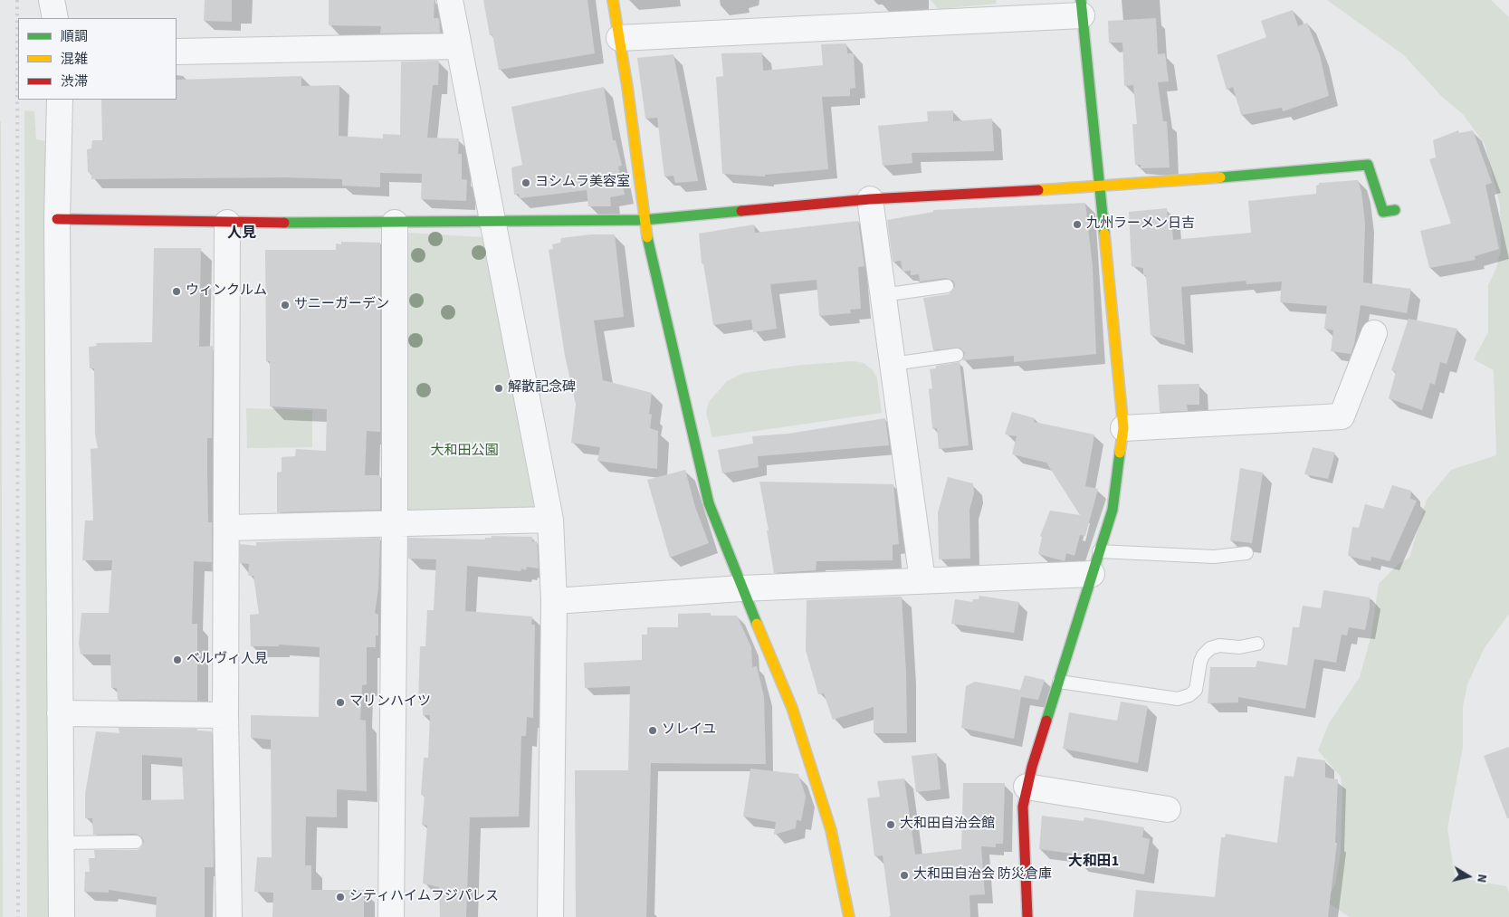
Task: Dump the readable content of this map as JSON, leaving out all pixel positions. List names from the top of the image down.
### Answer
{
  "districts": ["人見", "大和田1"],
  "parks": ["大和田公園"],
  "places": [
    "ヨシムラ美容室",
    "九州ラーメン日吉",
    "ウィンクルム",
    "サニーガーデン",
    "解散記念碑",
    "ベルヴィ人見",
    "マリンハイツ",
    "ソレイユ",
    "大和田自治会館",
    "大和田自治会 防災倉庫",
    "シティハイムフジパレス"
  ],
  "legend": ["順調", "混雑", "渋滞"],
  "north": "right"
}
